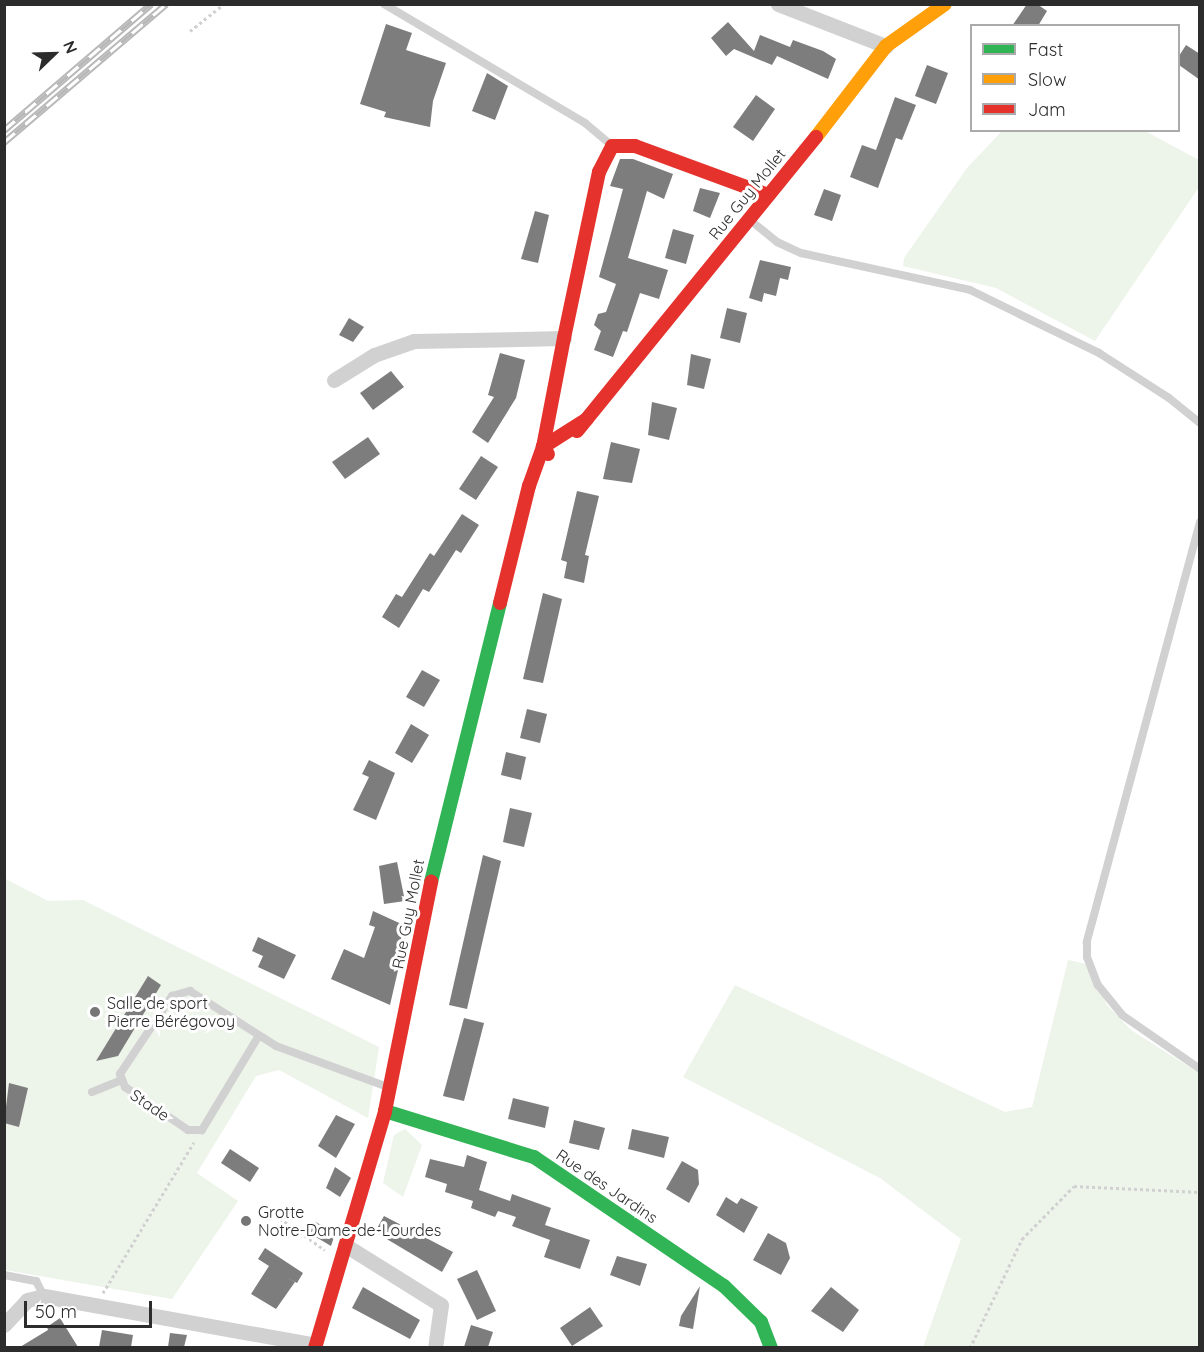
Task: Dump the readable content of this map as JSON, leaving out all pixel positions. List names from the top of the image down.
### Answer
{
  "streets": {
    "street": ["Rue Guy Mollet", "Rue des Jardins"],
    "lane": ["Stade"]
  },
  "crossings": [
    ["Rue Guy Mollet", "Stade"],
    ["Rue Guy Mollet", "Rue des Jardins"]
  ],
  "places": ["Salle de sport Pierre Bérégovoy", "Grotte Notre-Dame-de-Lourdes"],
  "legend": ["Fast", "Slow", "Jam"],
  "scale_bar": "50 m",
  "north": "top right"
}
